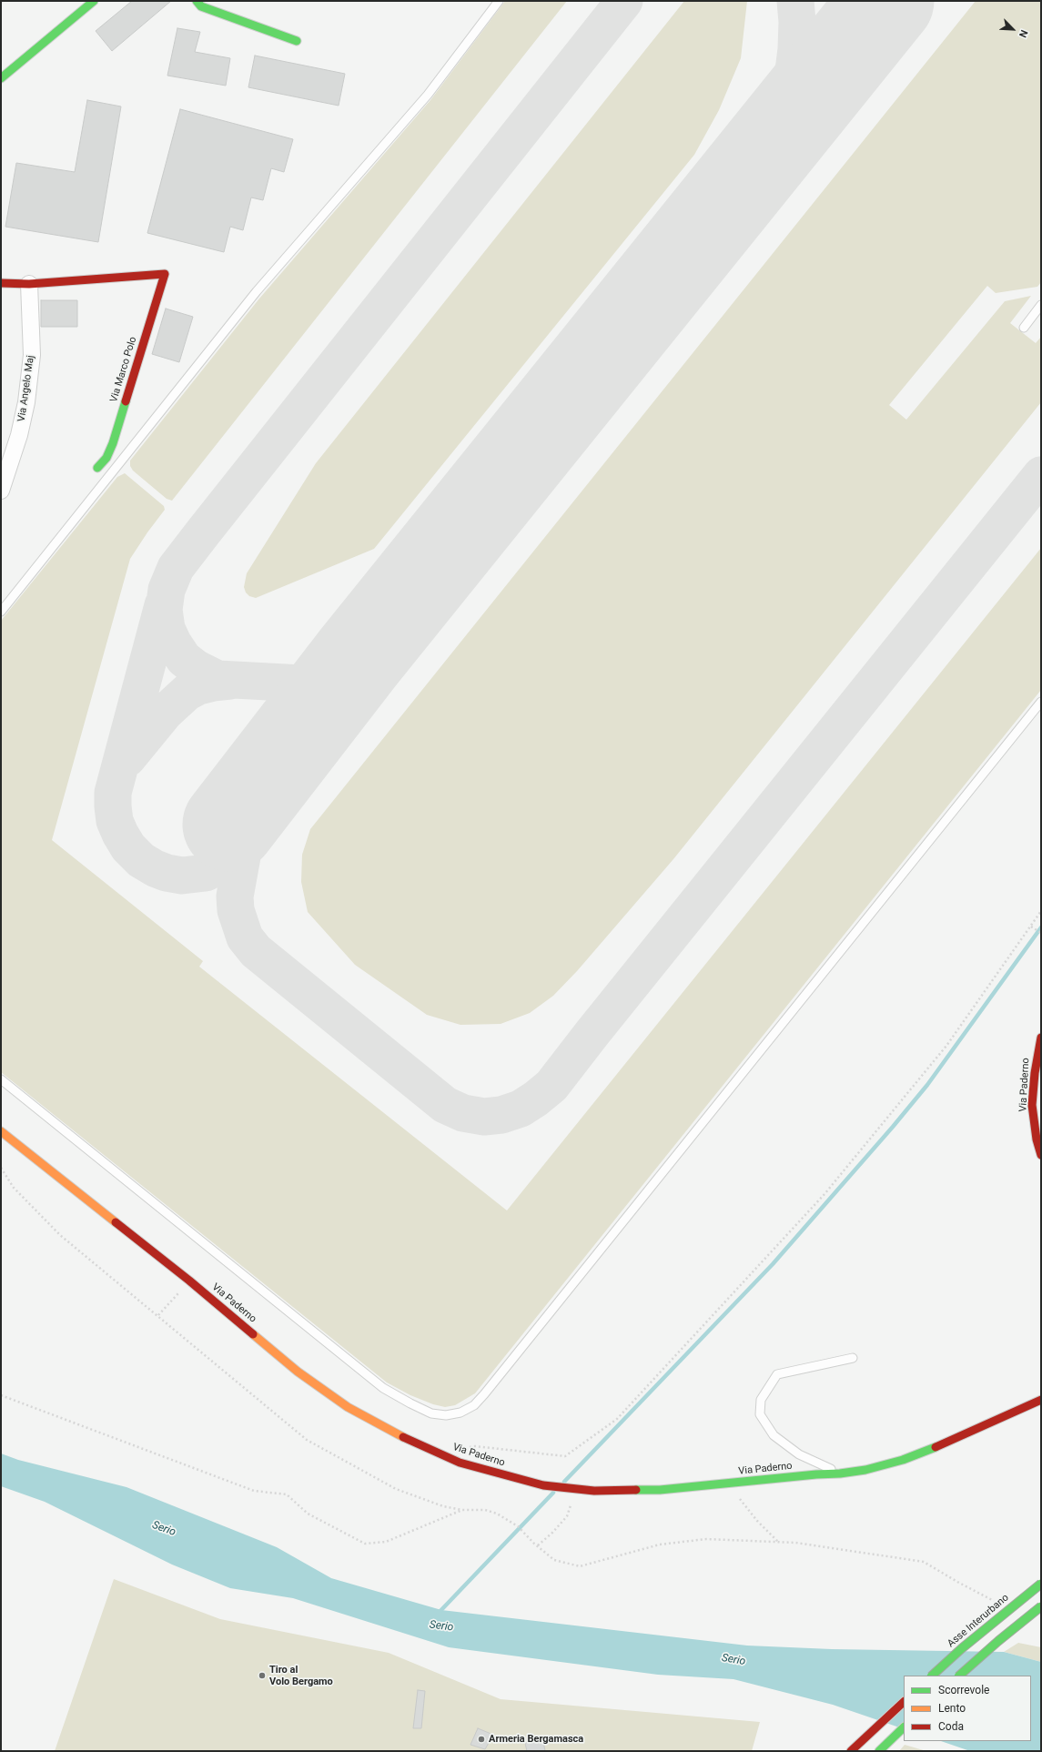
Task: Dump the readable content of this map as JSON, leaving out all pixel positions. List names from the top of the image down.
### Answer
{
  "streets": {
    "main road": ["Via Marco Polo", "Via Paderno", "Asse Interurbano"],
    "street": ["Via Angelo Maj"]
  },
  "crossings": [
    ["Via Marco Polo", "Via Angelo Maj"]
  ],
  "water": ["Serio"],
  "places": ["Tiro al Volo Bergamo", "Armeria Bergamasca"],
  "legend": ["Scorrevole", "Lento", "Coda"],
  "north": "bottom right"
}
